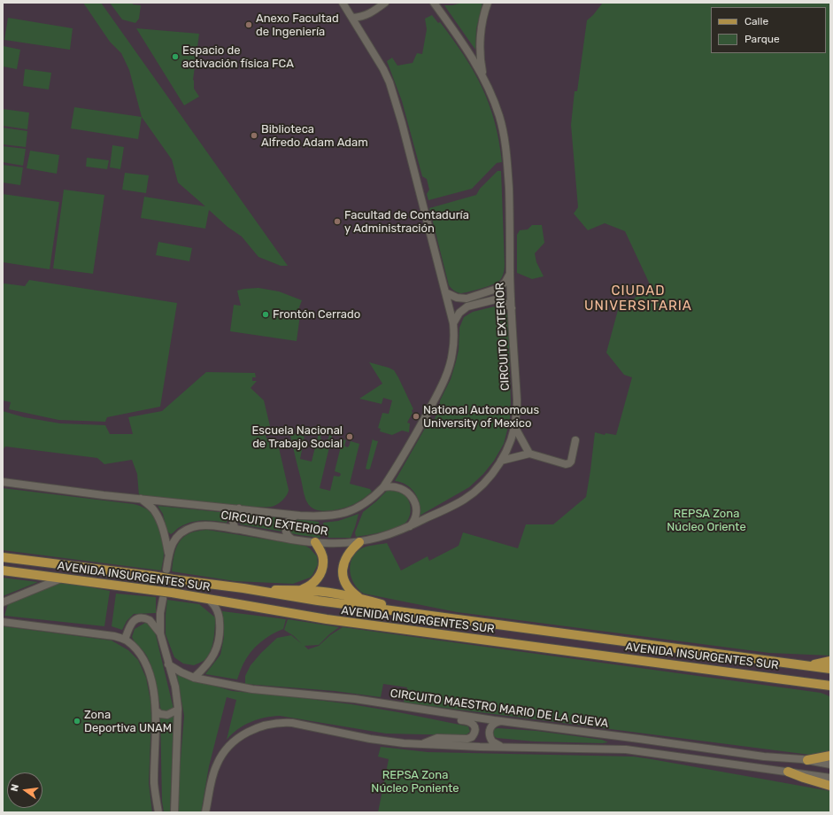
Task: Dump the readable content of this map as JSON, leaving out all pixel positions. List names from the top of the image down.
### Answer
{
  "streets": {
    "main road": ["AVENIDA INSURGENTES SUR"],
    "street": ["CIRCUITO EXTERIOR", "CIRCUITO MAESTRO MARIO DE LA CUEVA"]
  },
  "districts": ["CIUDAD UNIVERSITARIA"],
  "parks": ["REPSA Zona Núcleo Oriente", "REPSA Zona Núcleo Poniente"],
  "places": [
    "Anexo Facultad de Ingeniería",
    "Espacio de activación física FCA",
    "Biblioteca Alfredo Adam Adam",
    "Facultad de Contaduría y Administración",
    "Frontón Cerrado",
    "National Autonomous University of Mexico",
    "Escuela Nacional de Trabajo Social",
    "Zona Deportiva UNAM"
  ],
  "legend": ["Calle", "Parque"],
  "north": "left"
}
